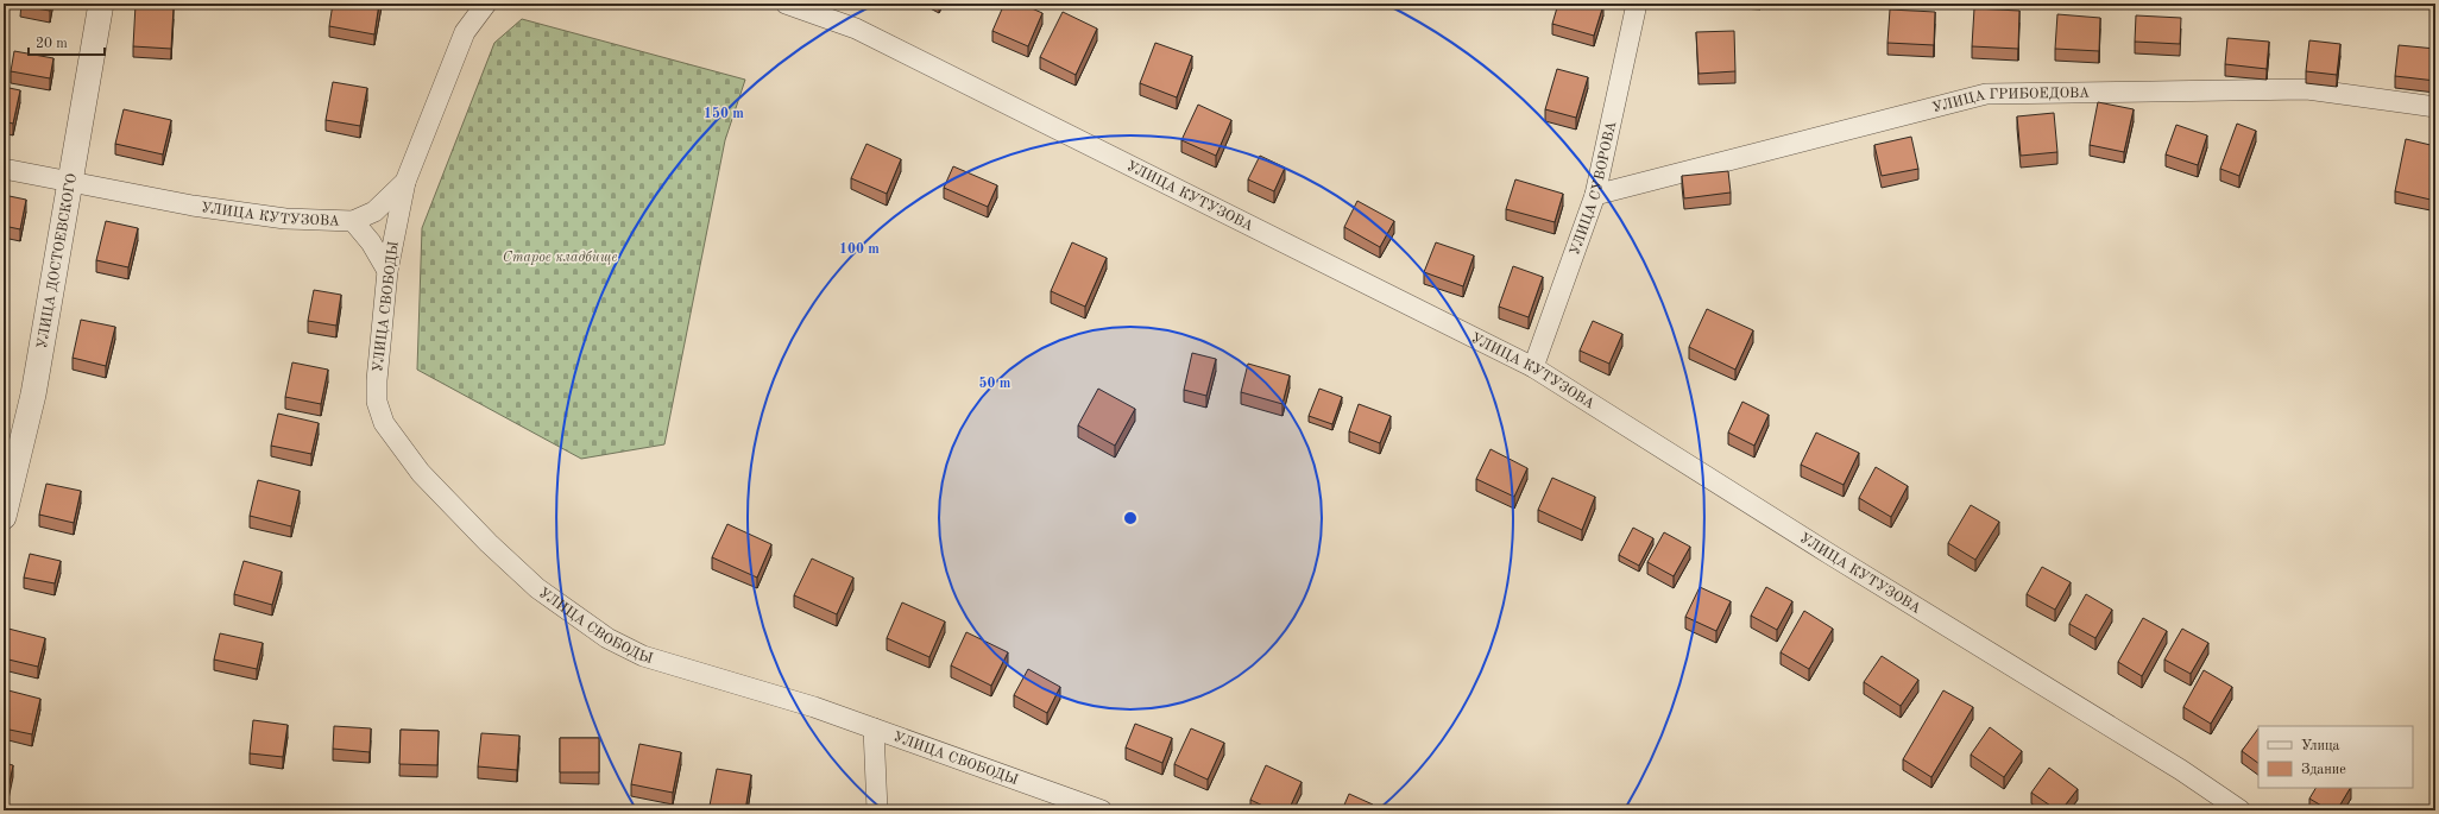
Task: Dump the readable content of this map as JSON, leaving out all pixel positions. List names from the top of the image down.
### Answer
{
  "streets": {
    "street": [
      "УЛИЦА ГРИБОЕДОВА",
      "УЛИЦА СУВОРОВА",
      "УЛИЦА КУТУЗОВА",
      "УЛИЦА ДОСТОЕВСКОГО",
      "УЛИЦА СВОБОДЫ"
    ]
  },
  "crossings": [
    ["УЛИЦА ГРИБОЕДОВА", "УЛИЦА СУВОРОВА"],
    ["УЛИЦА СУВОРОВА", "УЛИЦА КУТУЗОВА"],
    ["УЛИЦА КУТУЗОВА", "УЛИЦА ДОСТОЕВСКОГО"],
    ["УЛИЦА КУТУЗОВА", "УЛИЦА СВОБОДЫ"]
  ],
  "parks": ["Старое кладбище"],
  "legend": ["Улица", "Здание"],
  "scale_bar": "20 m",
  "rings": ["150 m", "100 m", "50 m"]
}
